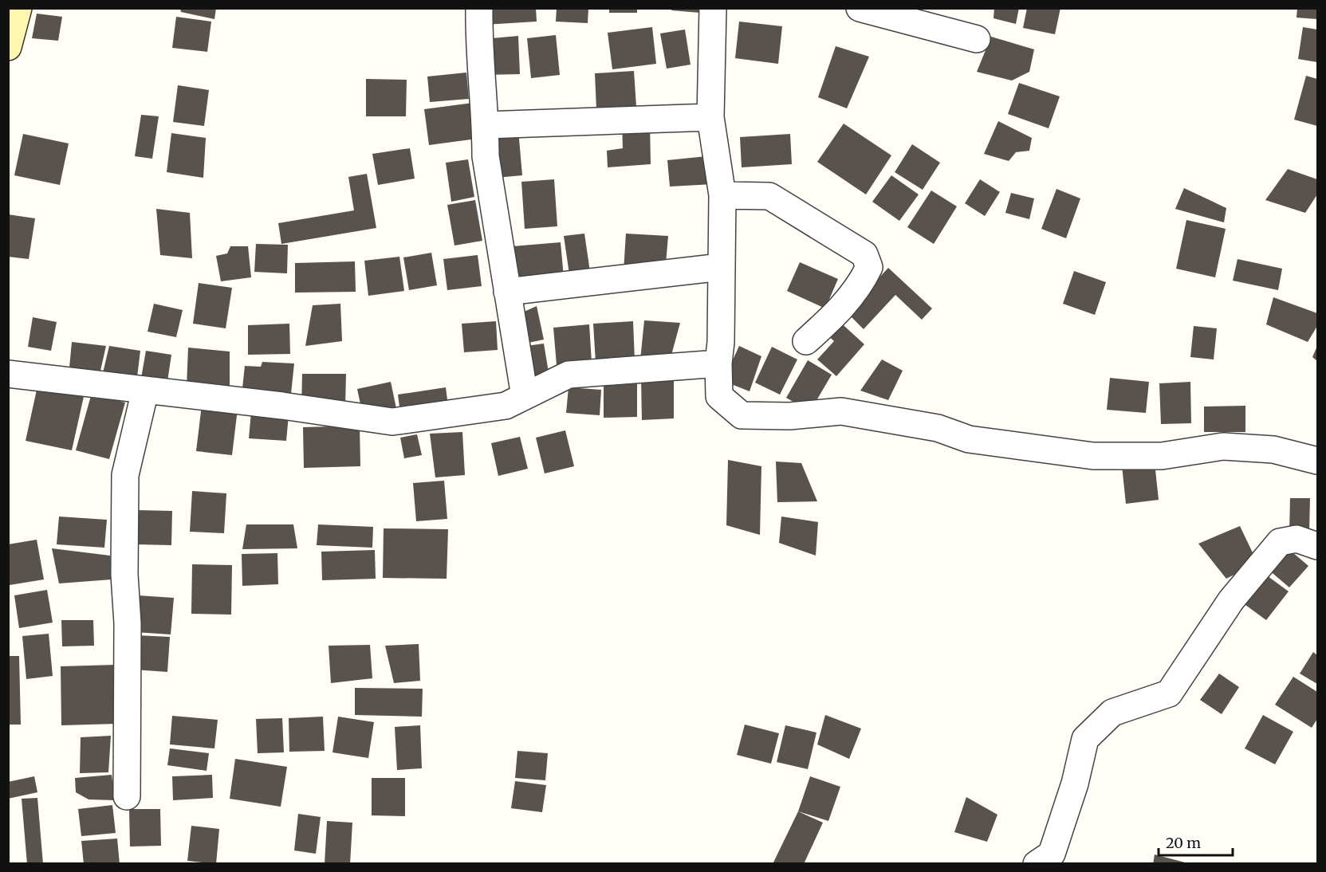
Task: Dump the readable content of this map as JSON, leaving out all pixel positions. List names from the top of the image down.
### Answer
{
  "scale_bar": "20 m"
}
